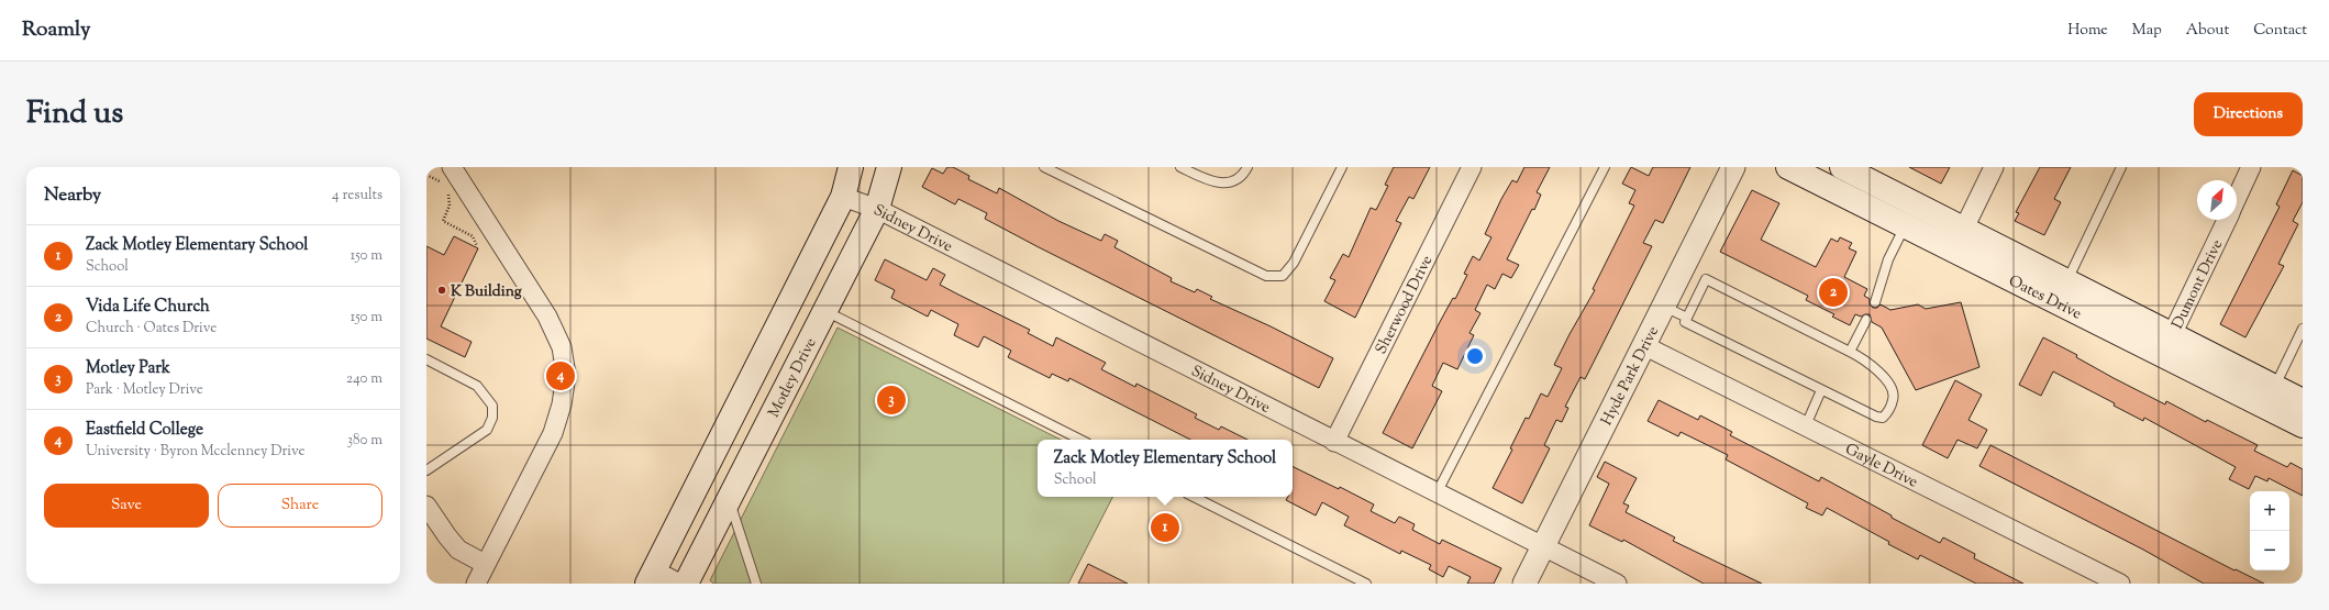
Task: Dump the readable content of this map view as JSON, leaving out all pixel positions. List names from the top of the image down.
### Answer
{
  "streets": {
    "main road": ["Oates Drive", "Motley Drive"],
    "street": [
      "Sidney Drive",
      "Dumont Drive",
      "Sherwood Drive",
      "Hyde Park Drive",
      "Gayle Drive"
    ]
  },
  "crossings": [
    ["Sidney Drive", "Sherwood Drive"],
    ["Sidney Drive", "Hyde Park Drive"],
    ["Sidney Drive", "Motley Drive"],
    ["Dumont Drive", "Oates Drive"],
    ["Hyde Park Drive", "Gayle Drive"]
  ],
  "places": ["K Building"],
  "north": "top right",
  "page": {
    "header": "Roamly",
    "nav": [
      "Home",
      "Map",
      "About",
      "Contact"
    ],
    "title": "Find us",
    "buttons": [
      "Directions",
      ["Save", "Share"]
    ],
    "heading": ["Nearby", "4 results"],
    "list": [
      {
        "mark": "1",
        "name": "Zack Motley Elementary School",
        "note": "School",
        "value": "150 m"
      },
      {
        "mark": "2",
        "name": "Vida Life Church",
        "note": "Church · Oates Drive",
        "value": "150 m"
      },
      {
        "mark": "3",
        "name": "Motley Park",
        "note": "Park · Motley Drive",
        "value": "240 m"
      },
      {
        "mark": "4",
        "name": "Eastfield College",
        "note": "University · Byron Mcclenney Drive",
        "value": "380 m"
      }
    ],
    "pins": [
      "2",
      "4",
      "3",
      "1"
    ],
    "popup": ["Zack Motley Elementary School", "School"],
    "map_buttons": ["+", "−"]
  }
}
